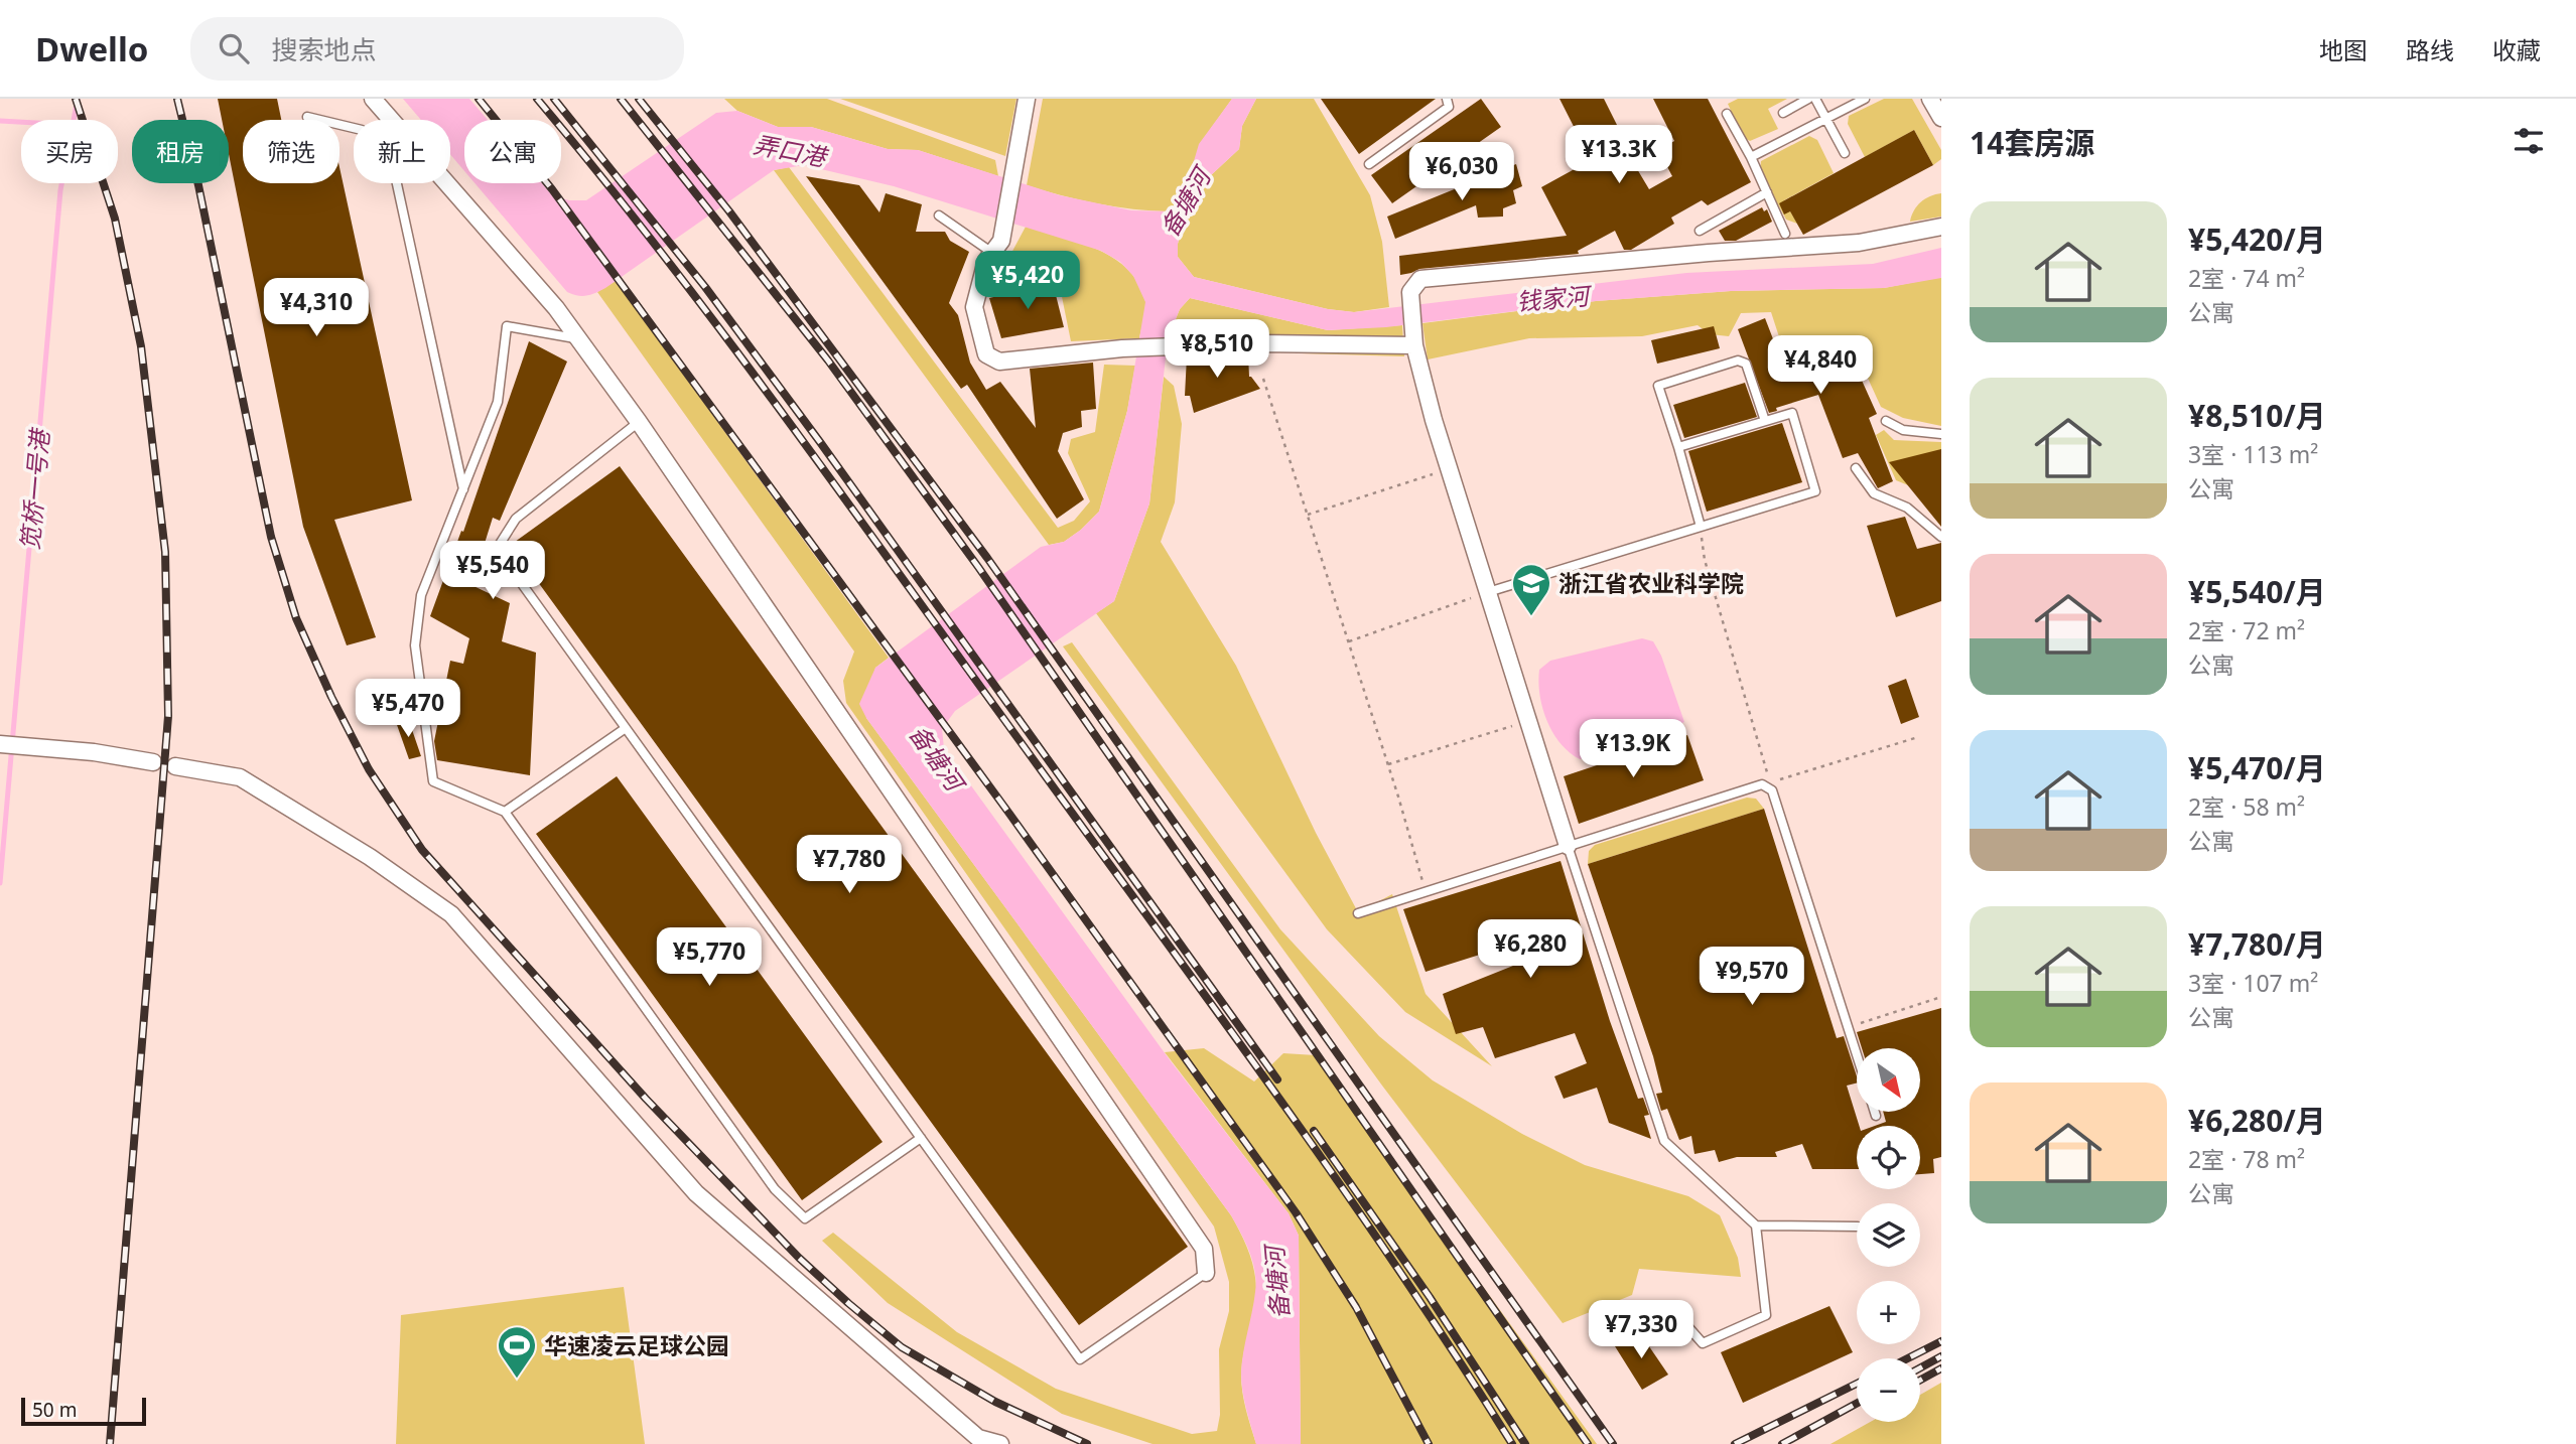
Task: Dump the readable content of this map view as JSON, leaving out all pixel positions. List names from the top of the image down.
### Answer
{
  "water": [
    "弄口港",
    "备塘河",
    "钱家河",
    "笕桥一号港"
  ],
  "places": {
    "school or university": ["浙江省农业科学院"],
    "sports": ["华速凌云足球公园"]
  },
  "scale_bar": "50 m",
  "north": "bottom right",
  "page": {
    "header": "Dwello",
    "search": "搜索地点",
    "nav": ["地图", "路线", "收藏"],
    "heading": "14套房源",
    "chip": [
      "买房",
      "租房",
      "筛选",
      "新上",
      "公寓"
    ],
    "price": [
      "¥13.3K",
      "¥6,030",
      "¥5,420",
      "¥4,310",
      "¥8,510",
      "¥4,840",
      "¥5,540",
      "¥5,470",
      "¥13.9K",
      "¥7,780",
      "¥6,280",
      "¥5,770",
      "¥9,570",
      "¥7,330"
    ],
    "list": [
      {
        "name": "¥5,420/月",
        "note": "2室 · 74 m² · 公寓"
      },
      {
        "name": "¥8,510/月",
        "note": "3室 · 113 m² · 公寓"
      },
      {
        "name": "¥5,540/月",
        "note": "2室 · 72 m² · 公寓"
      },
      {
        "name": "¥5,470/月",
        "note": "2室 · 58 m² · 公寓"
      },
      {
        "name": "¥7,780/月",
        "note": "3室 · 107 m² · 公寓"
      },
      {
        "name": "¥6,280/月",
        "note": "2室 · 78 m² · 公寓"
      }
    ],
    "map_buttons": ["+", "−"],
    "scale": "50 m"
  }
}
